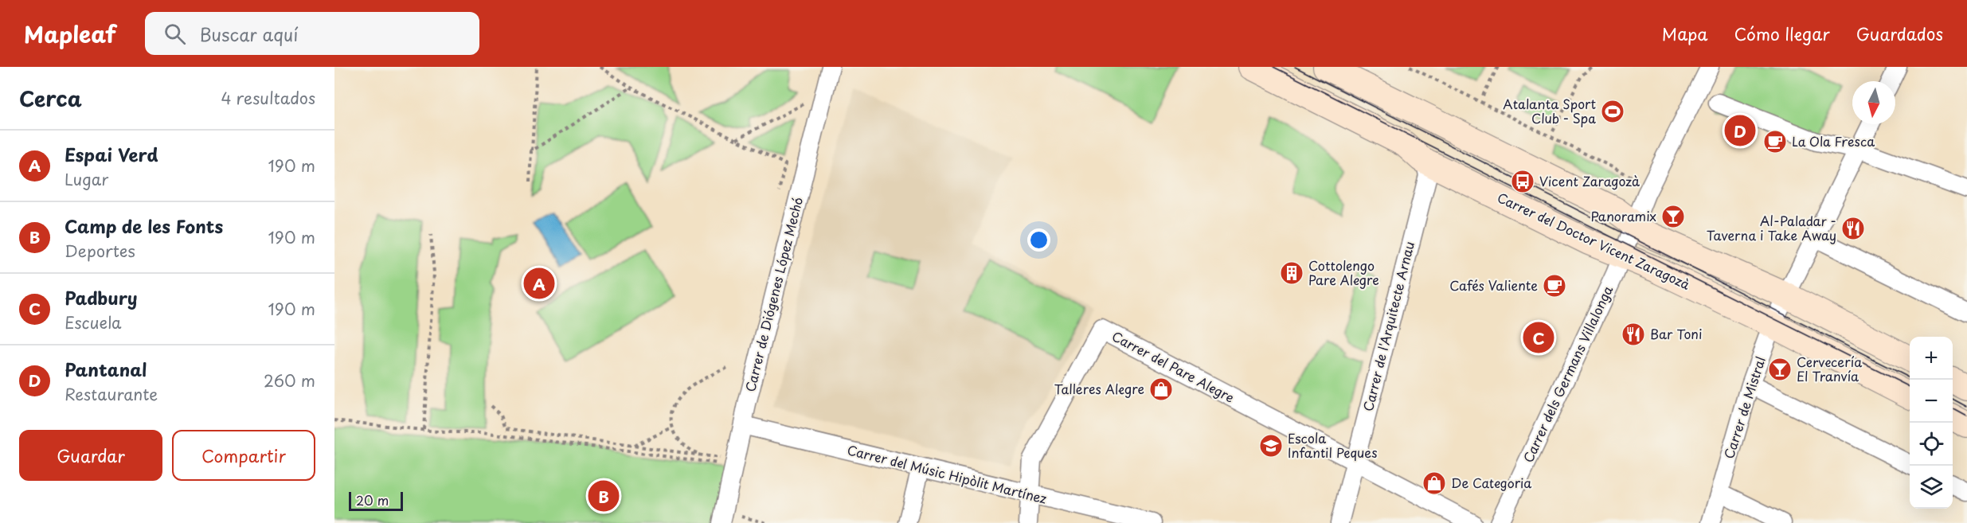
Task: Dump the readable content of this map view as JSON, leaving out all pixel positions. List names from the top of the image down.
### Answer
{
  "streets": {
    "street": [
      "Carrer del Doctor Vicent Zaragozà",
      "Carrer de Diógenes López Mechó",
      "Carrer de l'Arquitecte Arnau",
      "Carrer del Pare Alegre",
      "Carrer dels Germans Villalonga",
      "Carrer de Mistral",
      "Carrer del Músic Hipòlit Martínez"
    ]
  },
  "crossings": [
    ["Carrer del Doctor Vicent Zaragozà", "Carrer de l'Arquitecte Arnau"],
    ["Carrer del Doctor Vicent Zaragozà", "Carrer dels Germans Villalonga"],
    ["Carrer del Doctor Vicent Zaragozà", "Carrer de Mistral"],
    ["Carrer de Diógenes López Mechó", "Carrer del Músic Hipòlit Martínez"],
    ["Carrer de l'Arquitecte Arnau", "Carrer del Pare Alegre"],
    ["Carrer del Pare Alegre", "Carrer del Músic Hipòlit Martínez"]
  ],
  "places": {
    "sports": ["Atalanta Sport Club - Spa"],
    "cafe": ["La Ola Fresca", "Cafés Valiente"],
    "bus stop": ["Vicent Zaragozà"],
    "bar": ["Panoramix", "Cervecería El Tranvía"],
    "restaurant": ["Al-Paladar - Taverna i Take Away", "Bar Toni"],
    "building": ["Cottolengo Pare Alegre"],
    "shop": ["Talleres Alegre", "De Categoria"],
    "school or university": ["Escola Infantil Peques"]
  },
  "scale_bar": "20 m",
  "north": "bottom",
  "page": {
    "header": "Mapleaf",
    "search": "Buscar aquí",
    "nav": ["Mapa", "Cómo llegar", "Guardados"],
    "heading": ["Cerca", "4 resultados"],
    "pins": [
      "D",
      "A",
      "C",
      "B"
    ],
    "list": [
      {
        "mark": "A",
        "name": "Espai Verd",
        "note": "Lugar",
        "value": "190 m"
      },
      {
        "mark": "B",
        "name": "Camp de les Fonts",
        "note": "Deportes",
        "value": "190 m"
      },
      {
        "mark": "C",
        "name": "Padbury",
        "note": "Escuela",
        "value": "190 m"
      },
      {
        "mark": "D",
        "name": "Pantanal",
        "note": "Restaurante",
        "value": "260 m"
      }
    ],
    "map_buttons": ["+", "−"],
    "buttons": ["Guardar", "Compartir"],
    "scale": "20 m"
  }
}
